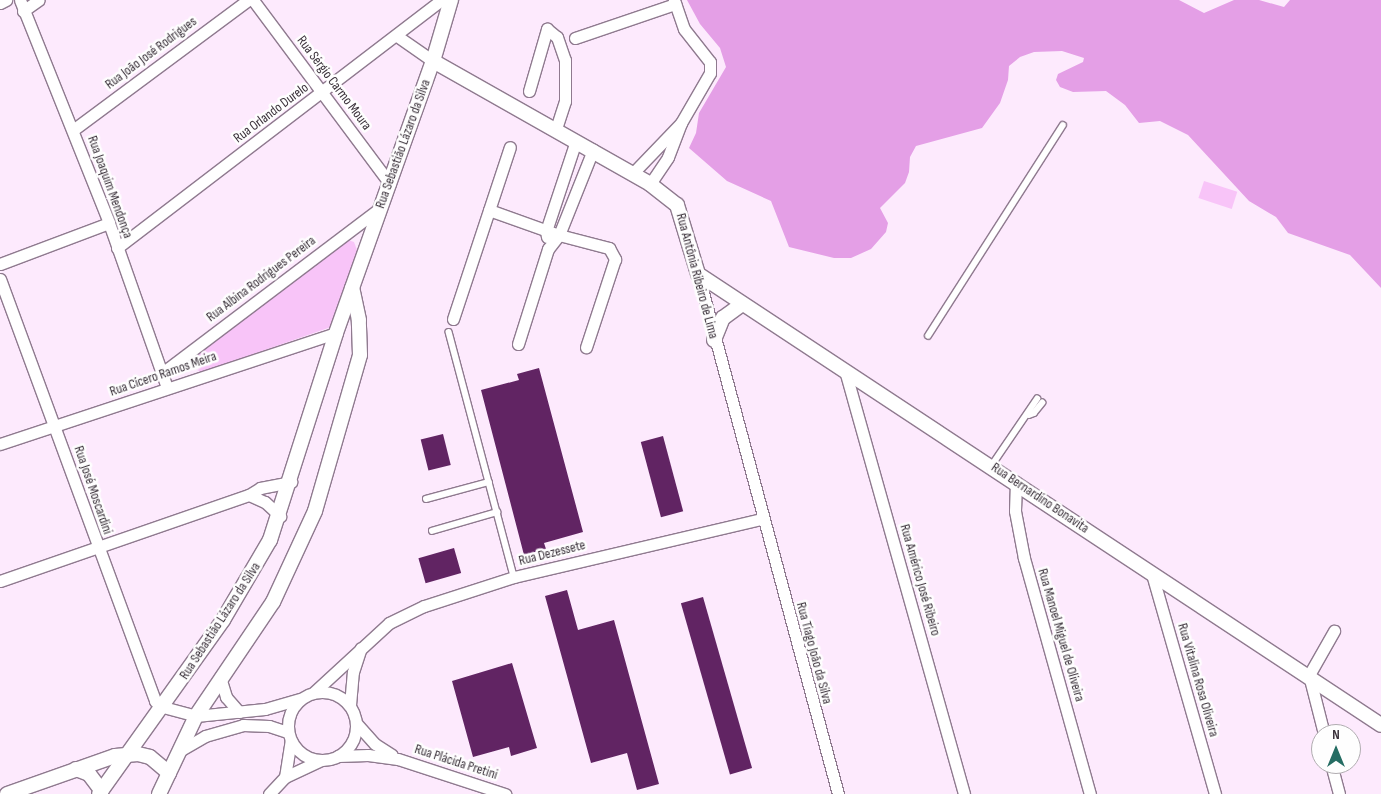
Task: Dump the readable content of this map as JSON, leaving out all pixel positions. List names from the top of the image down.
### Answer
{
  "streets": {
    "street": [
      "Rua João José Rodrigues",
      "Rua Sérgio Carmo Moura",
      "Rua Orlando Durelo",
      "Rua Sebastião Lázaro da Silva",
      "Rua Joaquim Mendonça",
      "Rua Antônia Ribeiro de Lima",
      "Rua Albina Rodrigues Pereira",
      "Rua Cícero Ramos Meira",
      "Rua José Moscardini",
      "Rua Bernardino Bonavita",
      "Rua Dezessete",
      "Rua Américo José Ribeiro",
      "Rua Manoel Miguel de Oliveira",
      "Rua Tiago João da Silva",
      "Rua Vitalina Rosa Oliveira",
      "Rua Plácida Pretini"
    ]
  },
  "crossings": [
    ["Rua João José Rodrigues", "Rua Joaquim Mendonça"],
    ["Rua Sérgio Carmo Moura", "Rua Orlando Durelo"],
    ["Rua Sérgio Carmo Moura", "Rua Sebastião Lázaro da Silva"],
    ["Rua Orlando Durelo", "Rua Joaquim Mendonça"],
    ["Rua Orlando Durelo", "Rua Antônia Ribeiro de Lima"],
    ["Rua Sebastião Lázaro da Silva", "Rua Antônia Ribeiro de Lima"],
    ["Rua Sebastião Lázaro da Silva", "Rua Albina Rodrigues Pereira"],
    ["Rua Sebastião Lázaro da Silva", "Rua Cícero Ramos Meira"],
    ["Rua Sebastião Lázaro da Silva", "Rua José Moscardini"],
    ["Rua Joaquim Mendonça", "Rua Albina Rodrigues Pereira"],
    ["Rua Joaquim Mendonça", "Rua Cícero Ramos Meira"],
    ["Rua Antônia Ribeiro de Lima", "Rua Bernardino Bonavita"],
    ["Rua Antônia Ribeiro de Lima", "Rua Dezessete"],
    ["Rua Antônia Ribeiro de Lima", "Rua Tiago João da Silva"],
    ["Rua Cícero Ramos Meira", "Rua José Moscardini"],
    ["Rua Bernardino Bonavita", "Rua Américo José Ribeiro"],
    ["Rua Bernardino Bonavita", "Rua Manoel Miguel de Oliveira"],
    ["Rua Bernardino Bonavita", "Rua Vitalina Rosa Oliveira"],
    ["Rua Dezessete", "Rua Tiago João da Silva"],
    ["Rua Dezessete", "Rua Plácida Pretini"]
  ],
  "north": "top"
}
